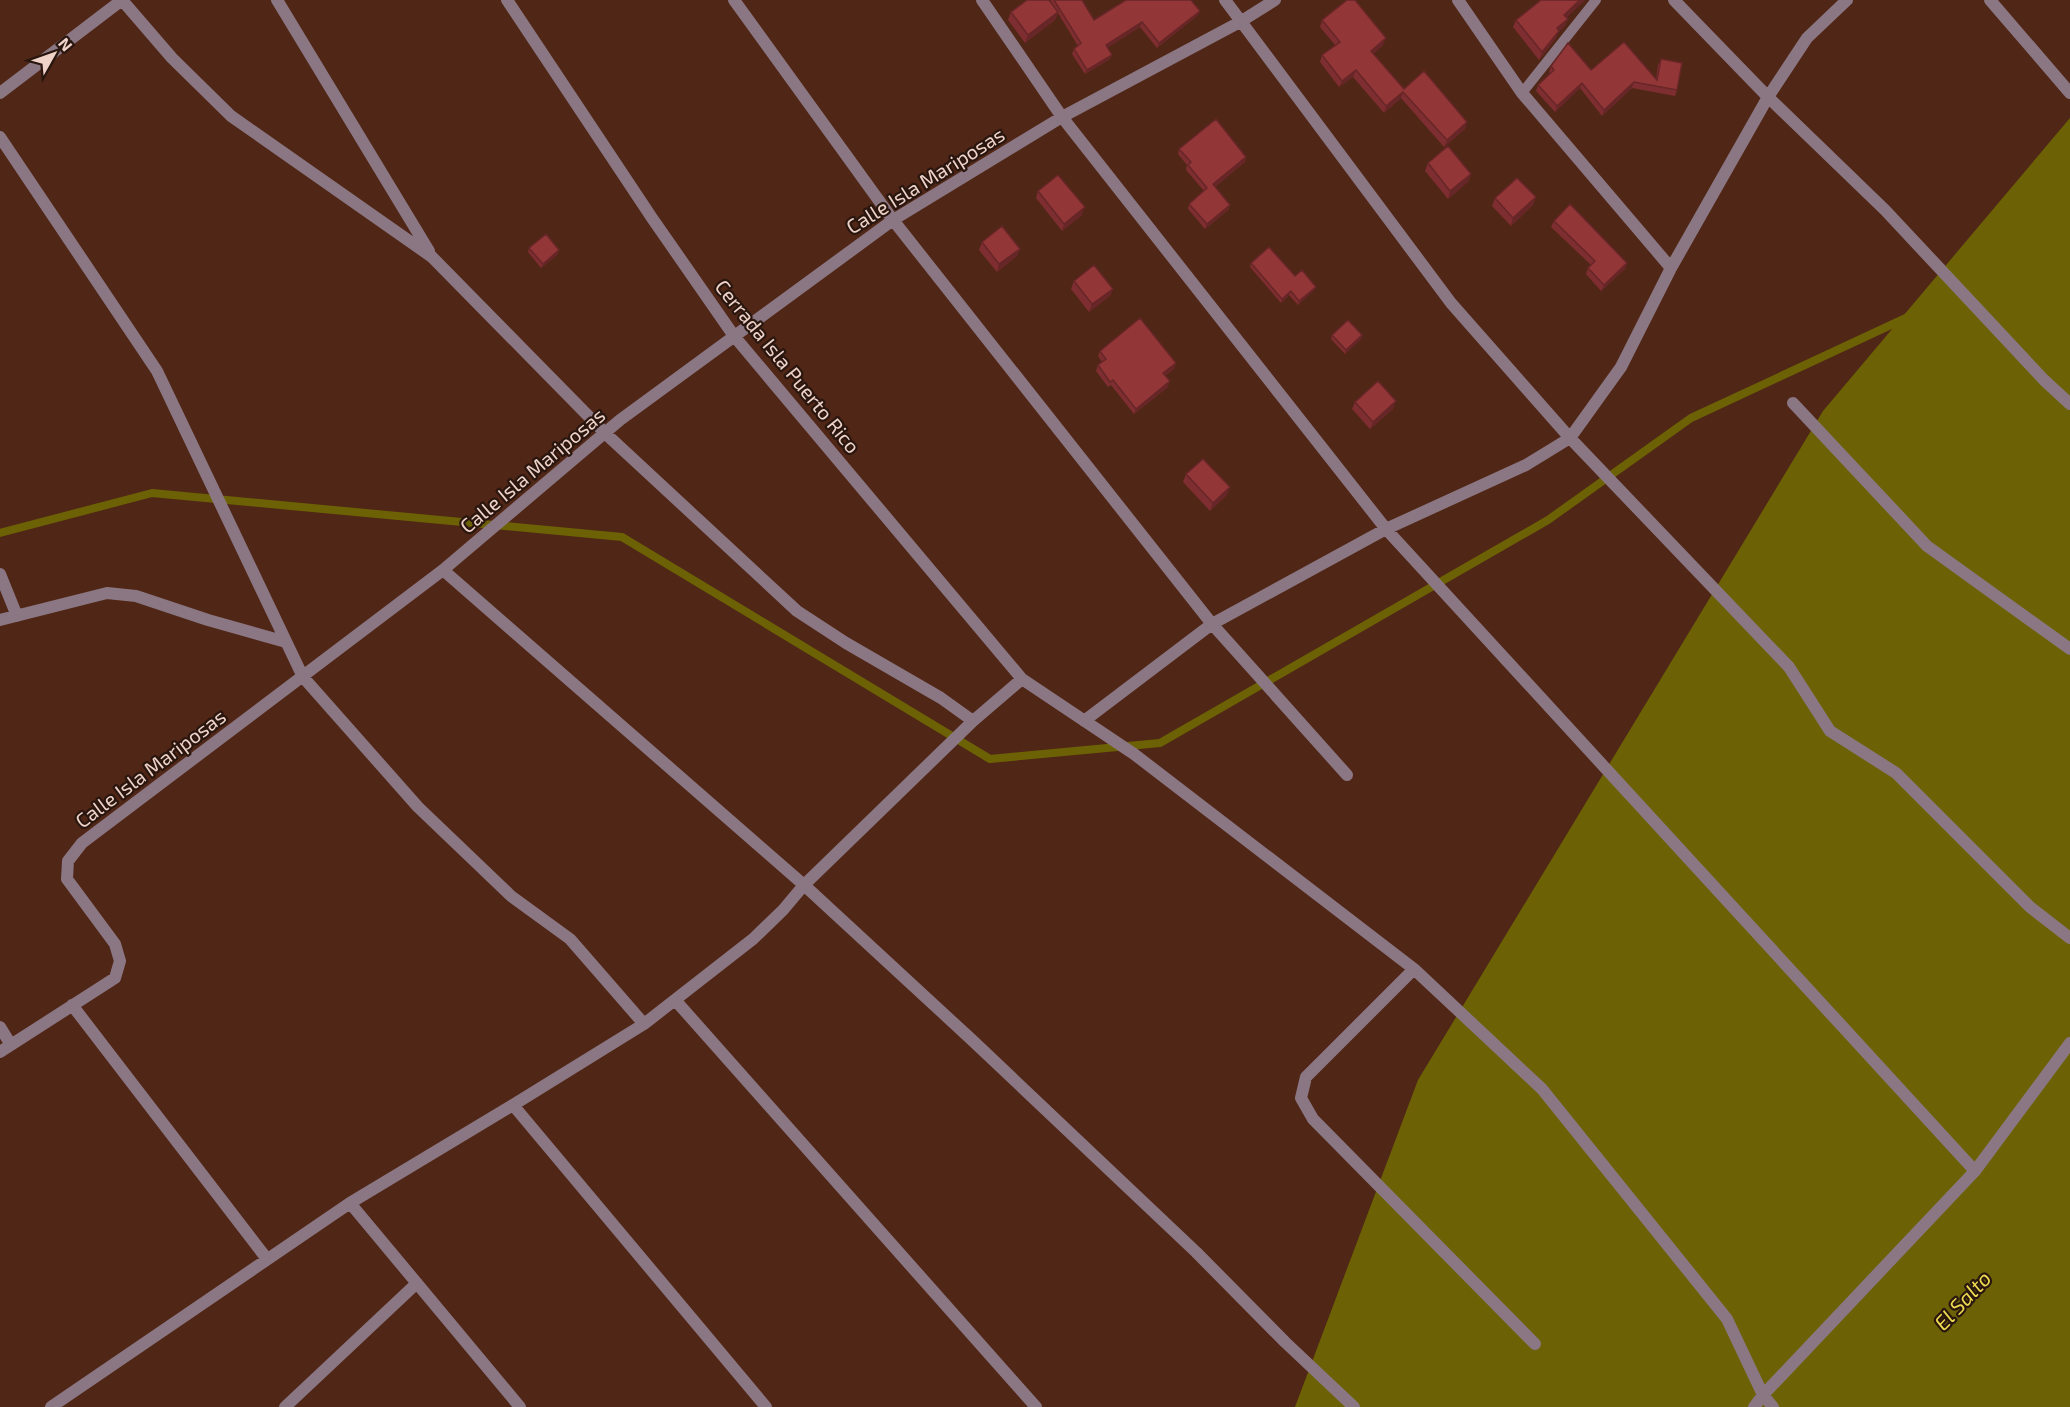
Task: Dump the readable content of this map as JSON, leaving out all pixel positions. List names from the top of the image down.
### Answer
{
  "streets": {
    "street": ["Calle Isla Mariposas", "Cerrada Isla Puerto Rico"]
  },
  "crossings": [
    ["Calle Isla Mariposas", "Cerrada Isla Puerto Rico"]
  ],
  "water": ["El Salto"],
  "north": "top right"
}
